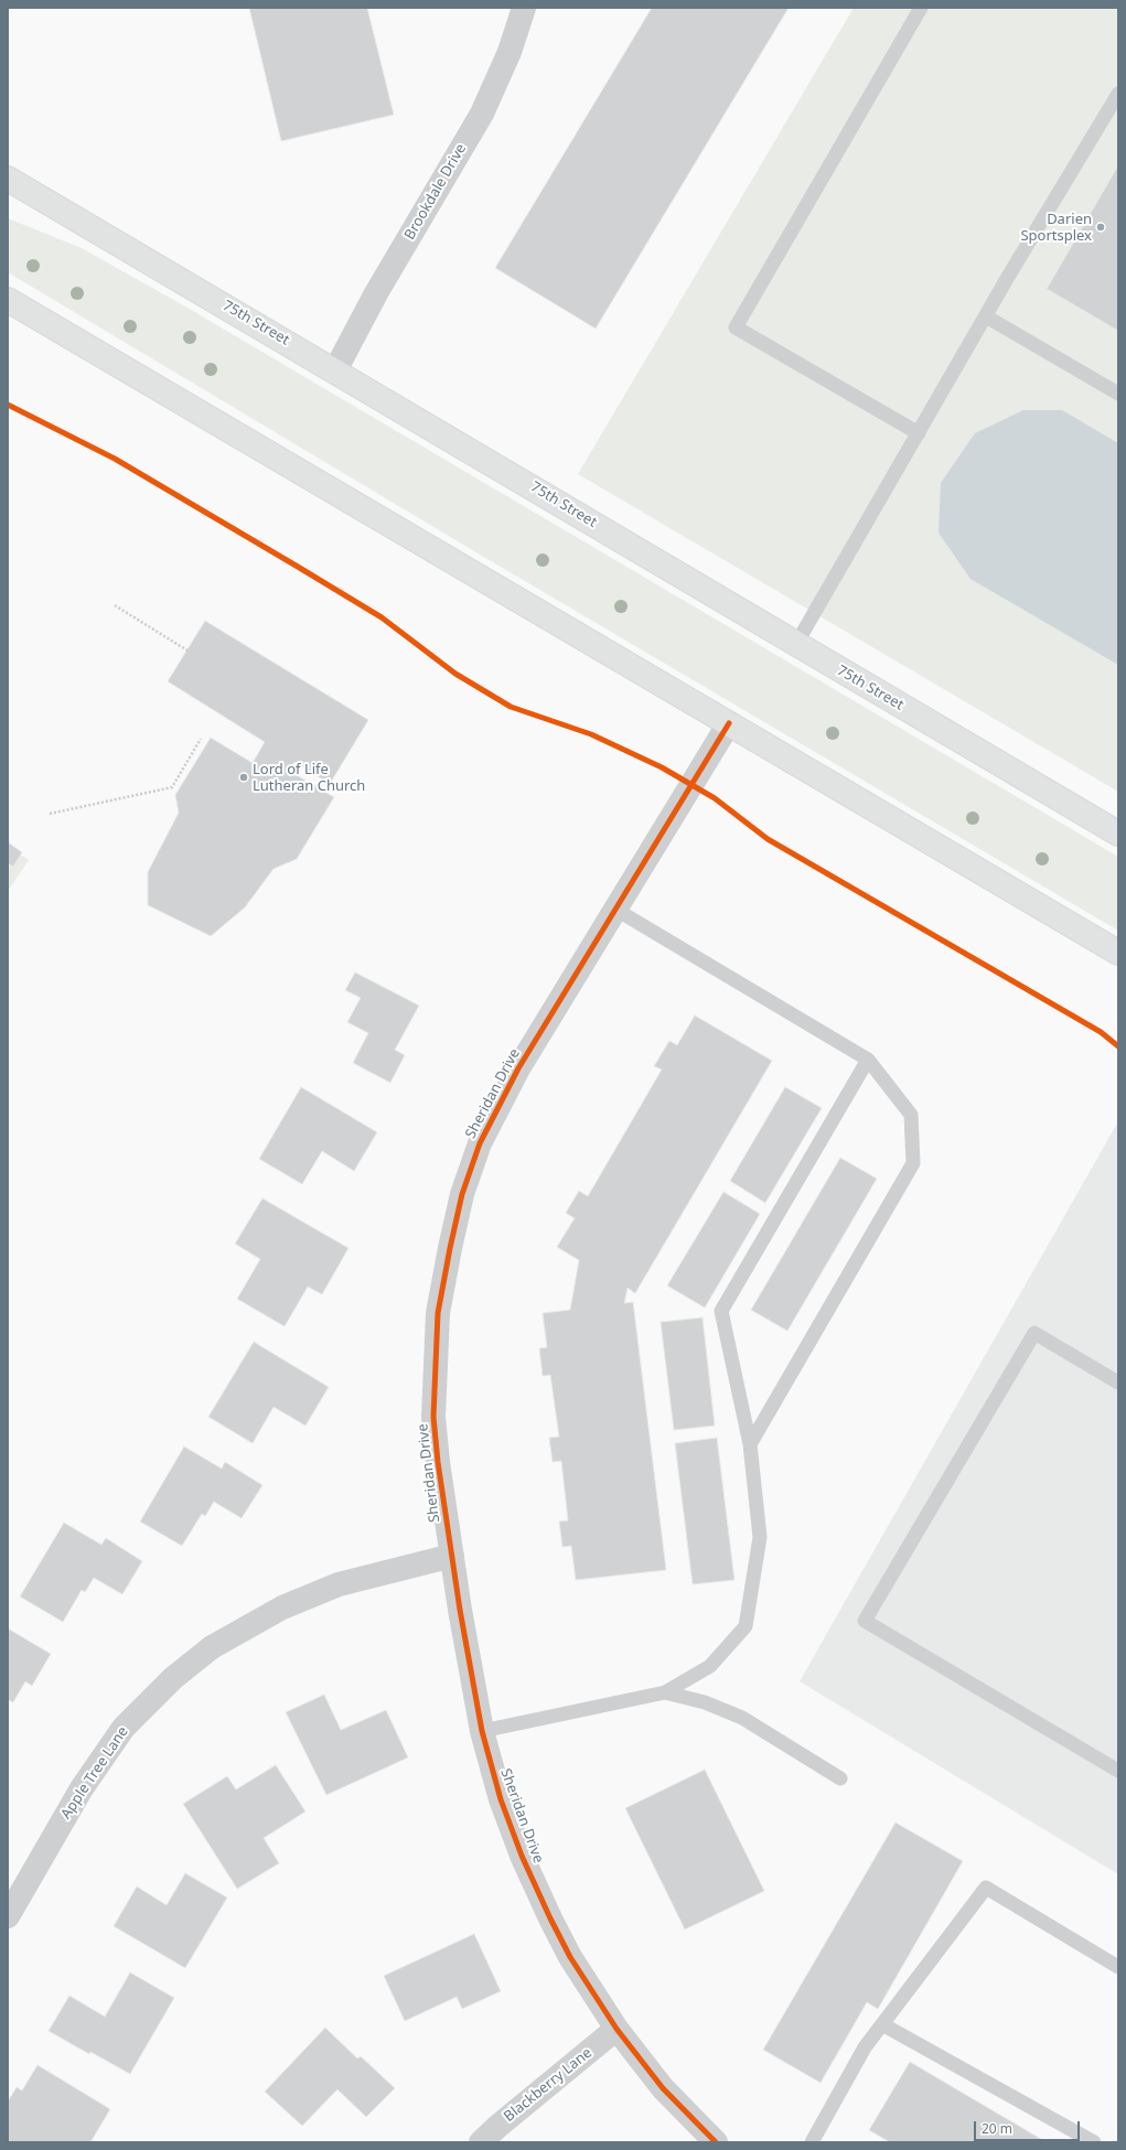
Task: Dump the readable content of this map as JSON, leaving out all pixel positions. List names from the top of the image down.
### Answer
{
  "streets": {
    "main road": ["75th Street"],
    "street": [
      "Brookdale Drive",
      "Sheridan Drive",
      "Apple Tree Lane",
      "Blackberry Lane"
    ]
  },
  "crossings": [
    ["Brookdale Drive", "75th Street"],
    ["Sheridan Drive", "Apple Tree Lane"],
    ["Sheridan Drive", "Blackberry Lane"]
  ],
  "places": ["Darien Sportsplex", "Lord of Life Lutheran Church"],
  "scale_bar": "20 m"
}
